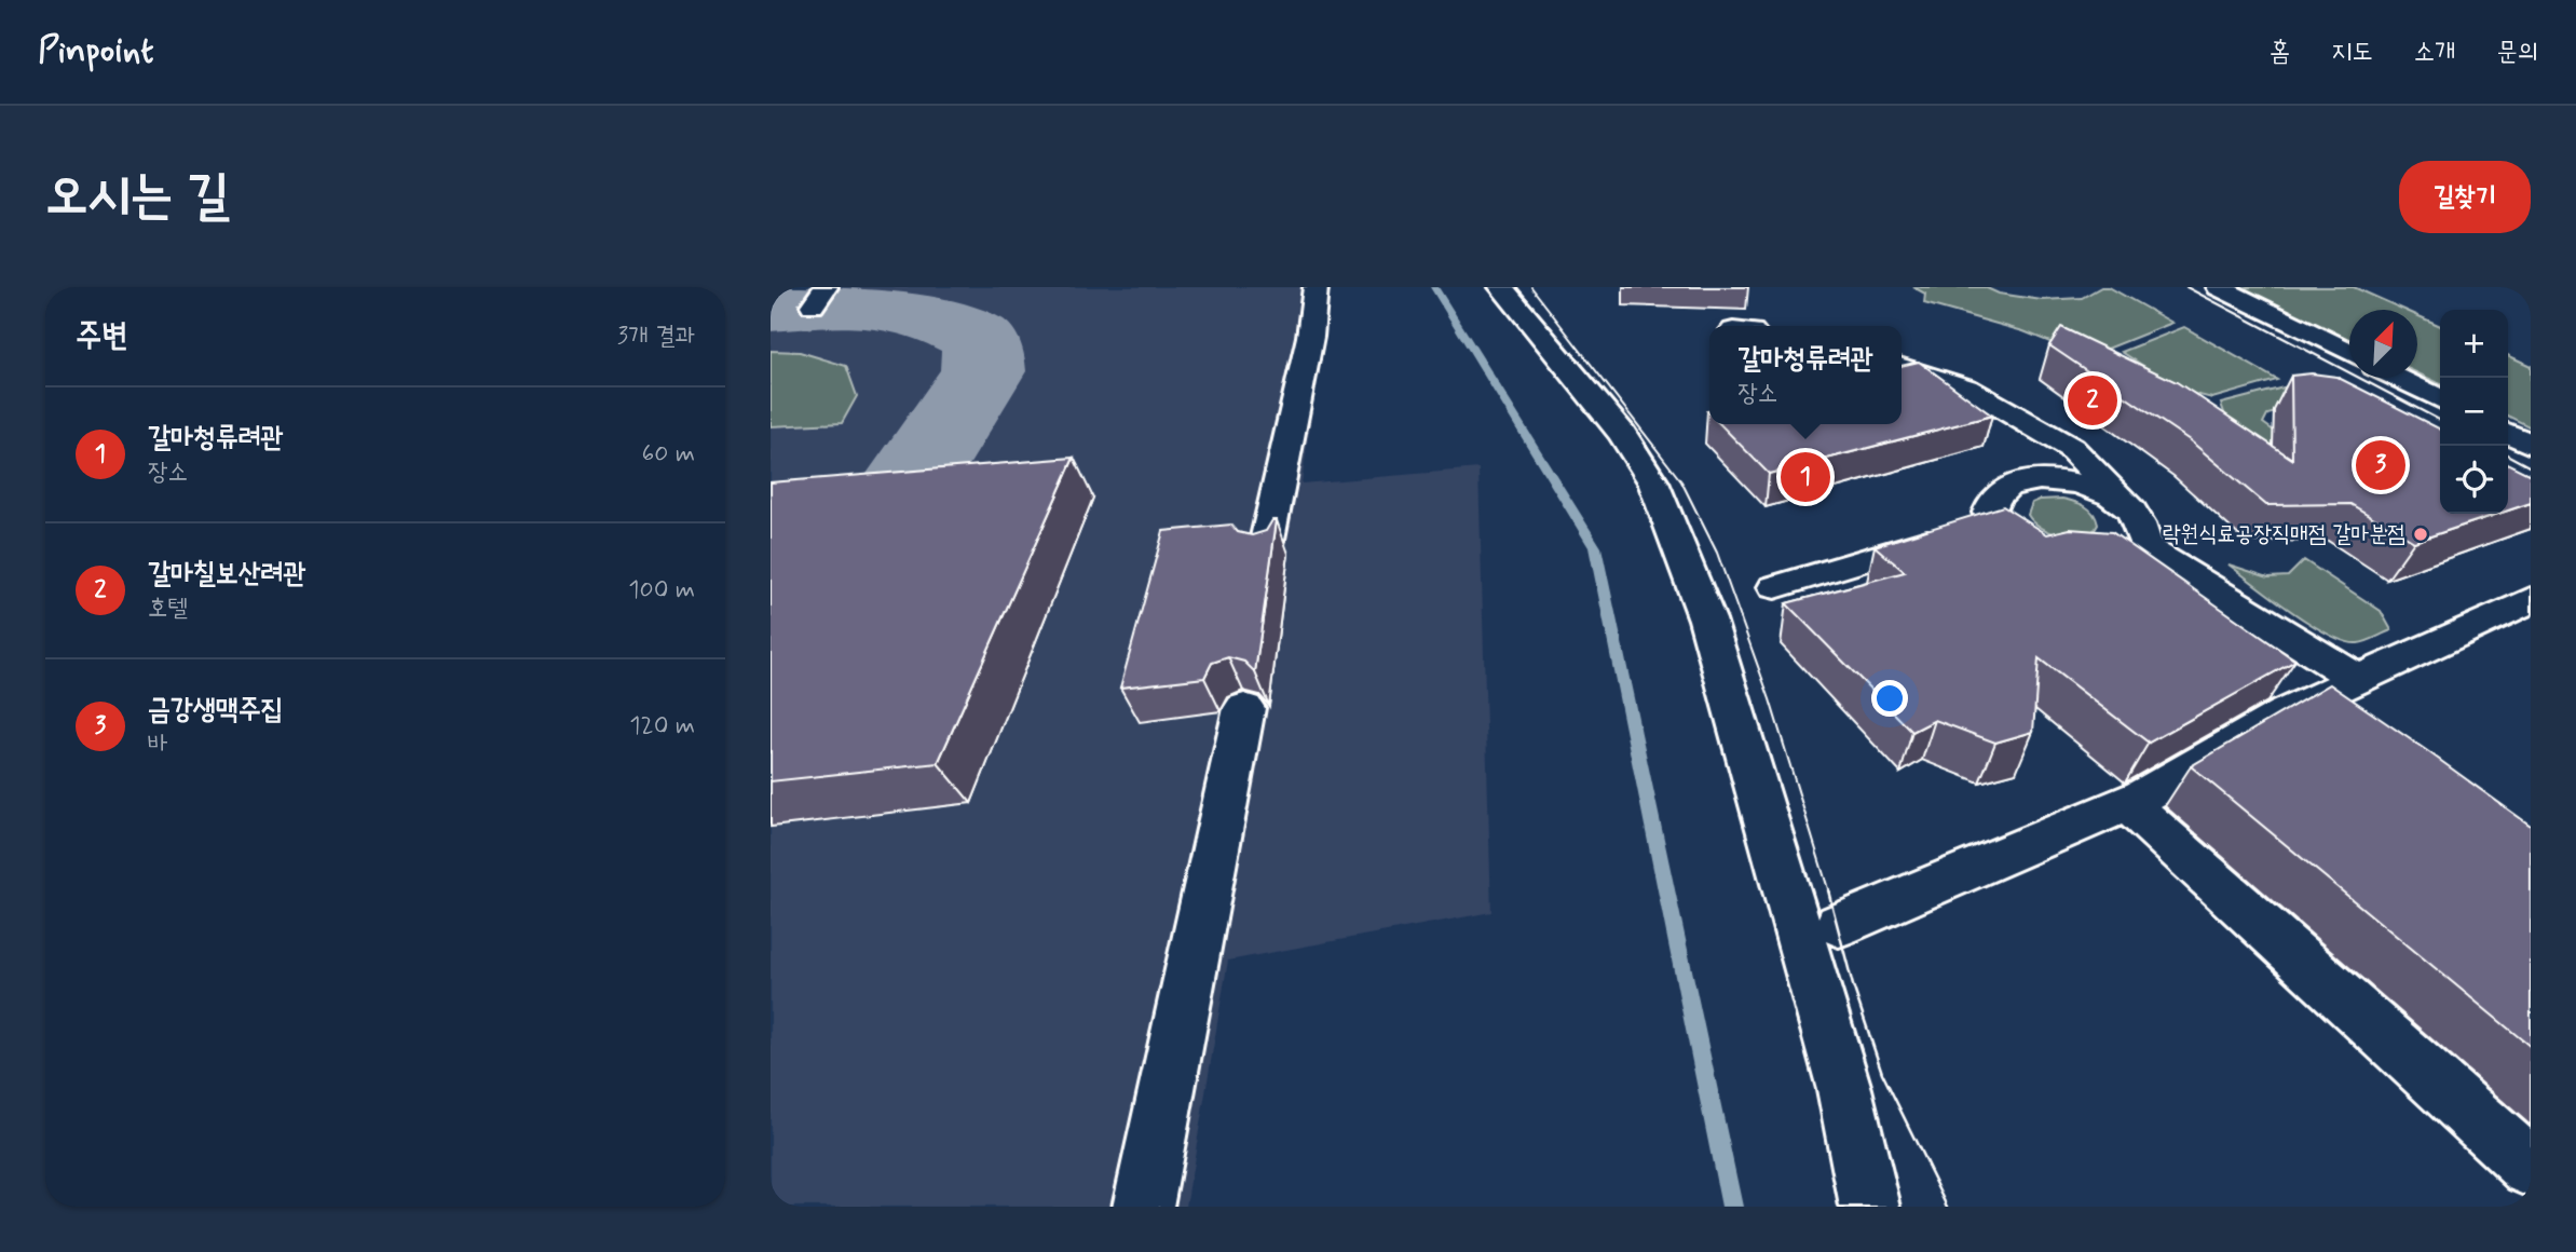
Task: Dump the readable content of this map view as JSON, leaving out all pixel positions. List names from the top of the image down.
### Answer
{
  "places": ["락원식료공장직매점 갈마분점"],
  "north": "top right",
  "page": {
    "header": "Pinpoint",
    "nav": [
      "홈",
      "지도",
      "소개",
      "문의"
    ],
    "buttons": "길찾기",
    "title": "오시는 길",
    "heading": ["주변", "3개 결과"],
    "map_buttons": ["+", "−"],
    "popup": ["갈마청류려관", "장소"],
    "pins": ["2", "3", "1"],
    "list": [
      {
        "mark": "1",
        "name": "갈마청류려관",
        "note": "장소",
        "value": "60 m"
      },
      {
        "mark": "2",
        "name": "갈마칠보산려관",
        "note": "호텔",
        "value": "100 m"
      },
      {
        "mark": "3",
        "name": "금강생맥주집",
        "note": "바",
        "value": "120 m"
      }
    ]
  }
}
